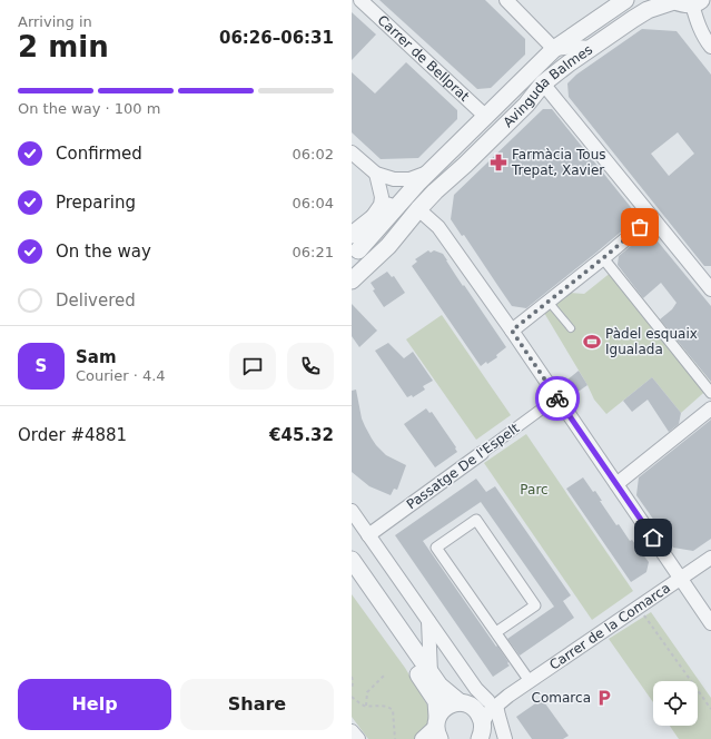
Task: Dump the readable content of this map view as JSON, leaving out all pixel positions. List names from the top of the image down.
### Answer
{
  "streets": {
    "street": [
      "Carrer de Bellprat",
      "Avinguda Balmes",
      "Passatge De l'Espelt",
      "Carrer de la Comarca"
    ]
  },
  "crossings": [
    ["Carrer de Bellprat", "Avinguda Balmes"]
  ],
  "parks": ["Parc"],
  "places": {
    "pharmacy": ["Farmàcia Tous Trepat, Xavier"],
    "sports": ["Pàdel esquaix Igualada"],
    "parking": ["Comarca"]
  },
  "page": {
    "heading": ["2 min", "Arriving in", "06:26–06:31"],
    "panel": [
      "Sam",
      "Courier · 4.4",
      "Order #4881",
      "€45.32"
    ],
    "bar": "On the way · 100 m",
    "list": [
      ["Confirmed", "06:02"],
      ["Preparing", "06:04"],
      ["On the way", "06:21"],
      "Delivered"
    ],
    "round": "S",
    "buttons": ["Help", "Share"]
  }
}
